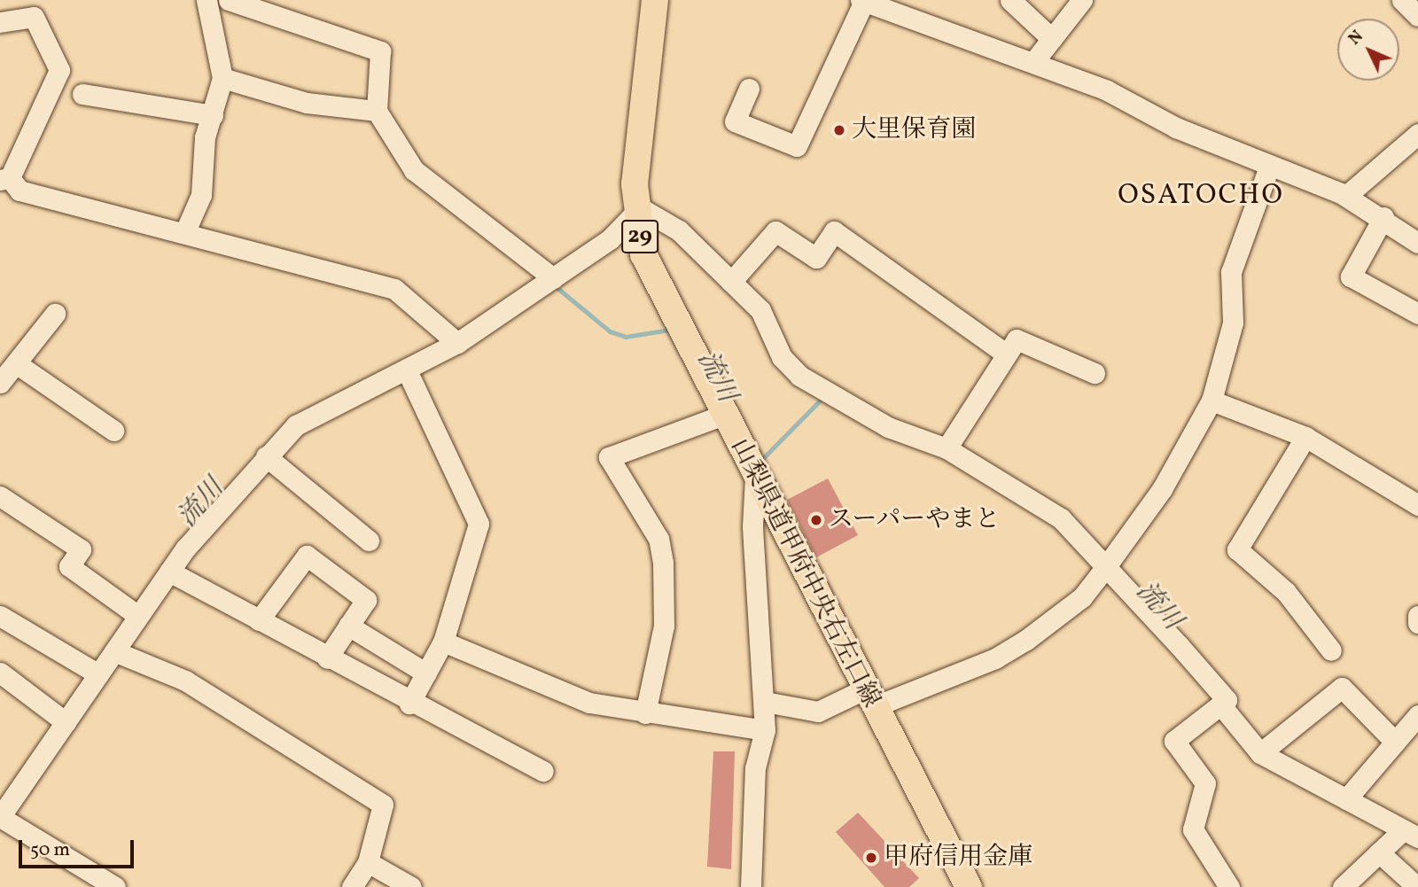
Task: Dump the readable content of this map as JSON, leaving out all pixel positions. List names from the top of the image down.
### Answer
{
  "streets": {
    "main road": ["29", "山梨県道甲府中央右左口線"]
  },
  "districts": ["OSATOCHO"],
  "water": ["流川"],
  "places": ["大里保育園", "スーパーやまと", "甲府信用金庫"],
  "scale_bar": "50 m",
  "north": "top left"
}
